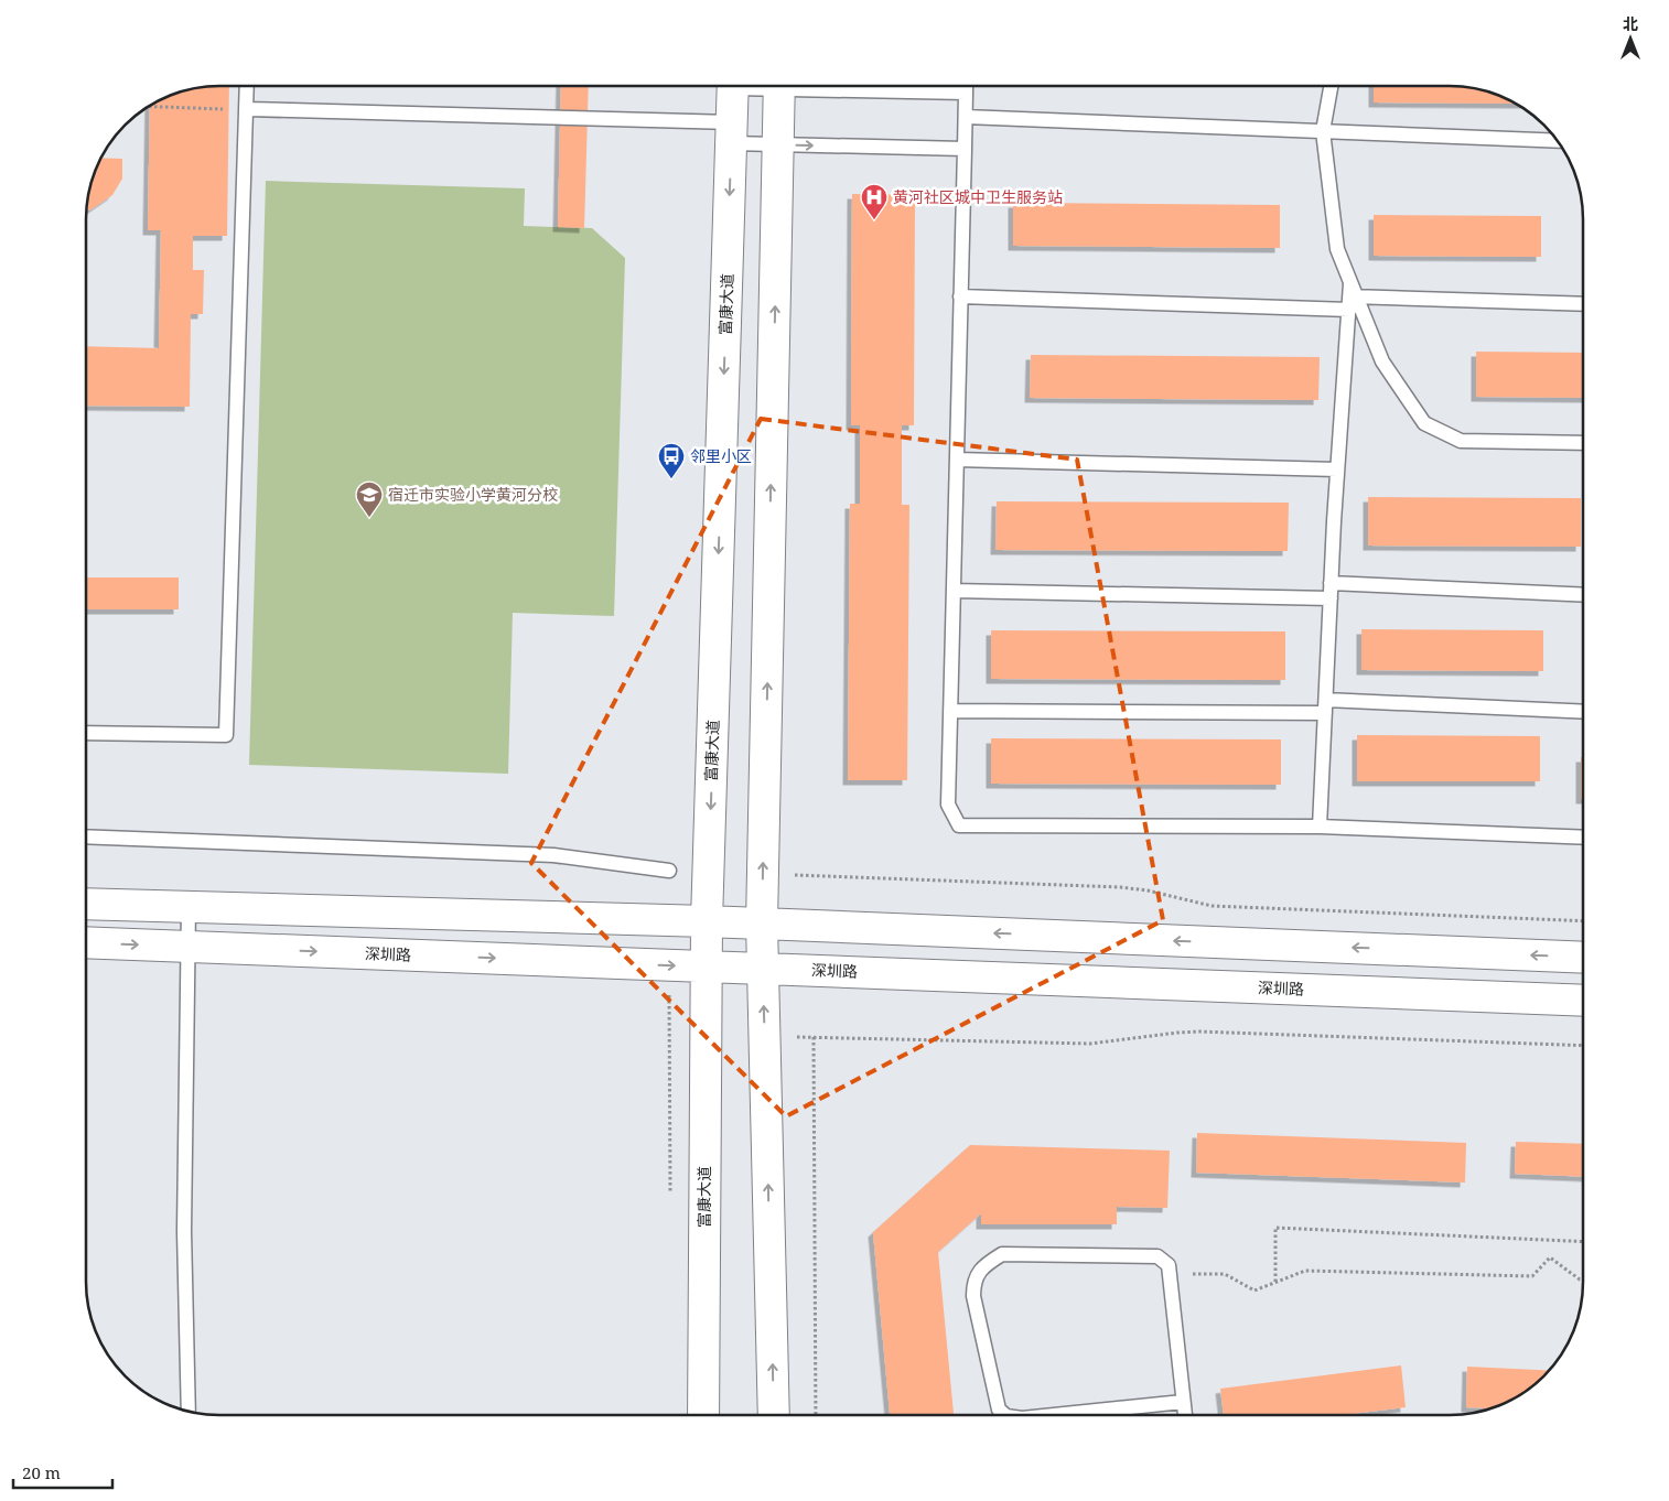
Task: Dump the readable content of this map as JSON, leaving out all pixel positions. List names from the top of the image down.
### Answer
{
  "streets": {
    "street": ["富康大道", "深圳路"]
  },
  "crossings": [
    ["富康大道", "深圳路"]
  ],
  "places": {
    "hospital": ["黄河社区城中卫生服务站"],
    "bus stop": ["邻里小区"],
    "school or university": ["宿迁市实验小学黄河分校"]
  },
  "scale_bar": "20 m",
  "north": "top"
}
